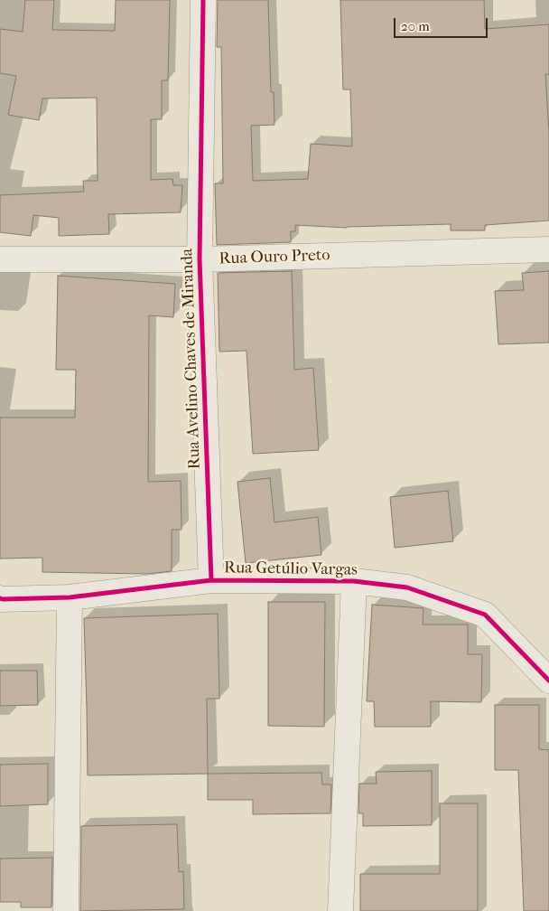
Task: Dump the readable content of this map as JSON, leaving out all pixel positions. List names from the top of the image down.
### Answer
{
  "streets": {
    "street": ["Rua Ouro Preto", "Rua Avelino Chaves de Miranda", "Rua Getúlio Vargas"]
  },
  "crossings": [
    ["Rua Ouro Preto", "Rua Avelino Chaves de Miranda"],
    ["Rua Avelino Chaves de Miranda", "Rua Getúlio Vargas"]
  ],
  "scale_bar": "20 m"
}
